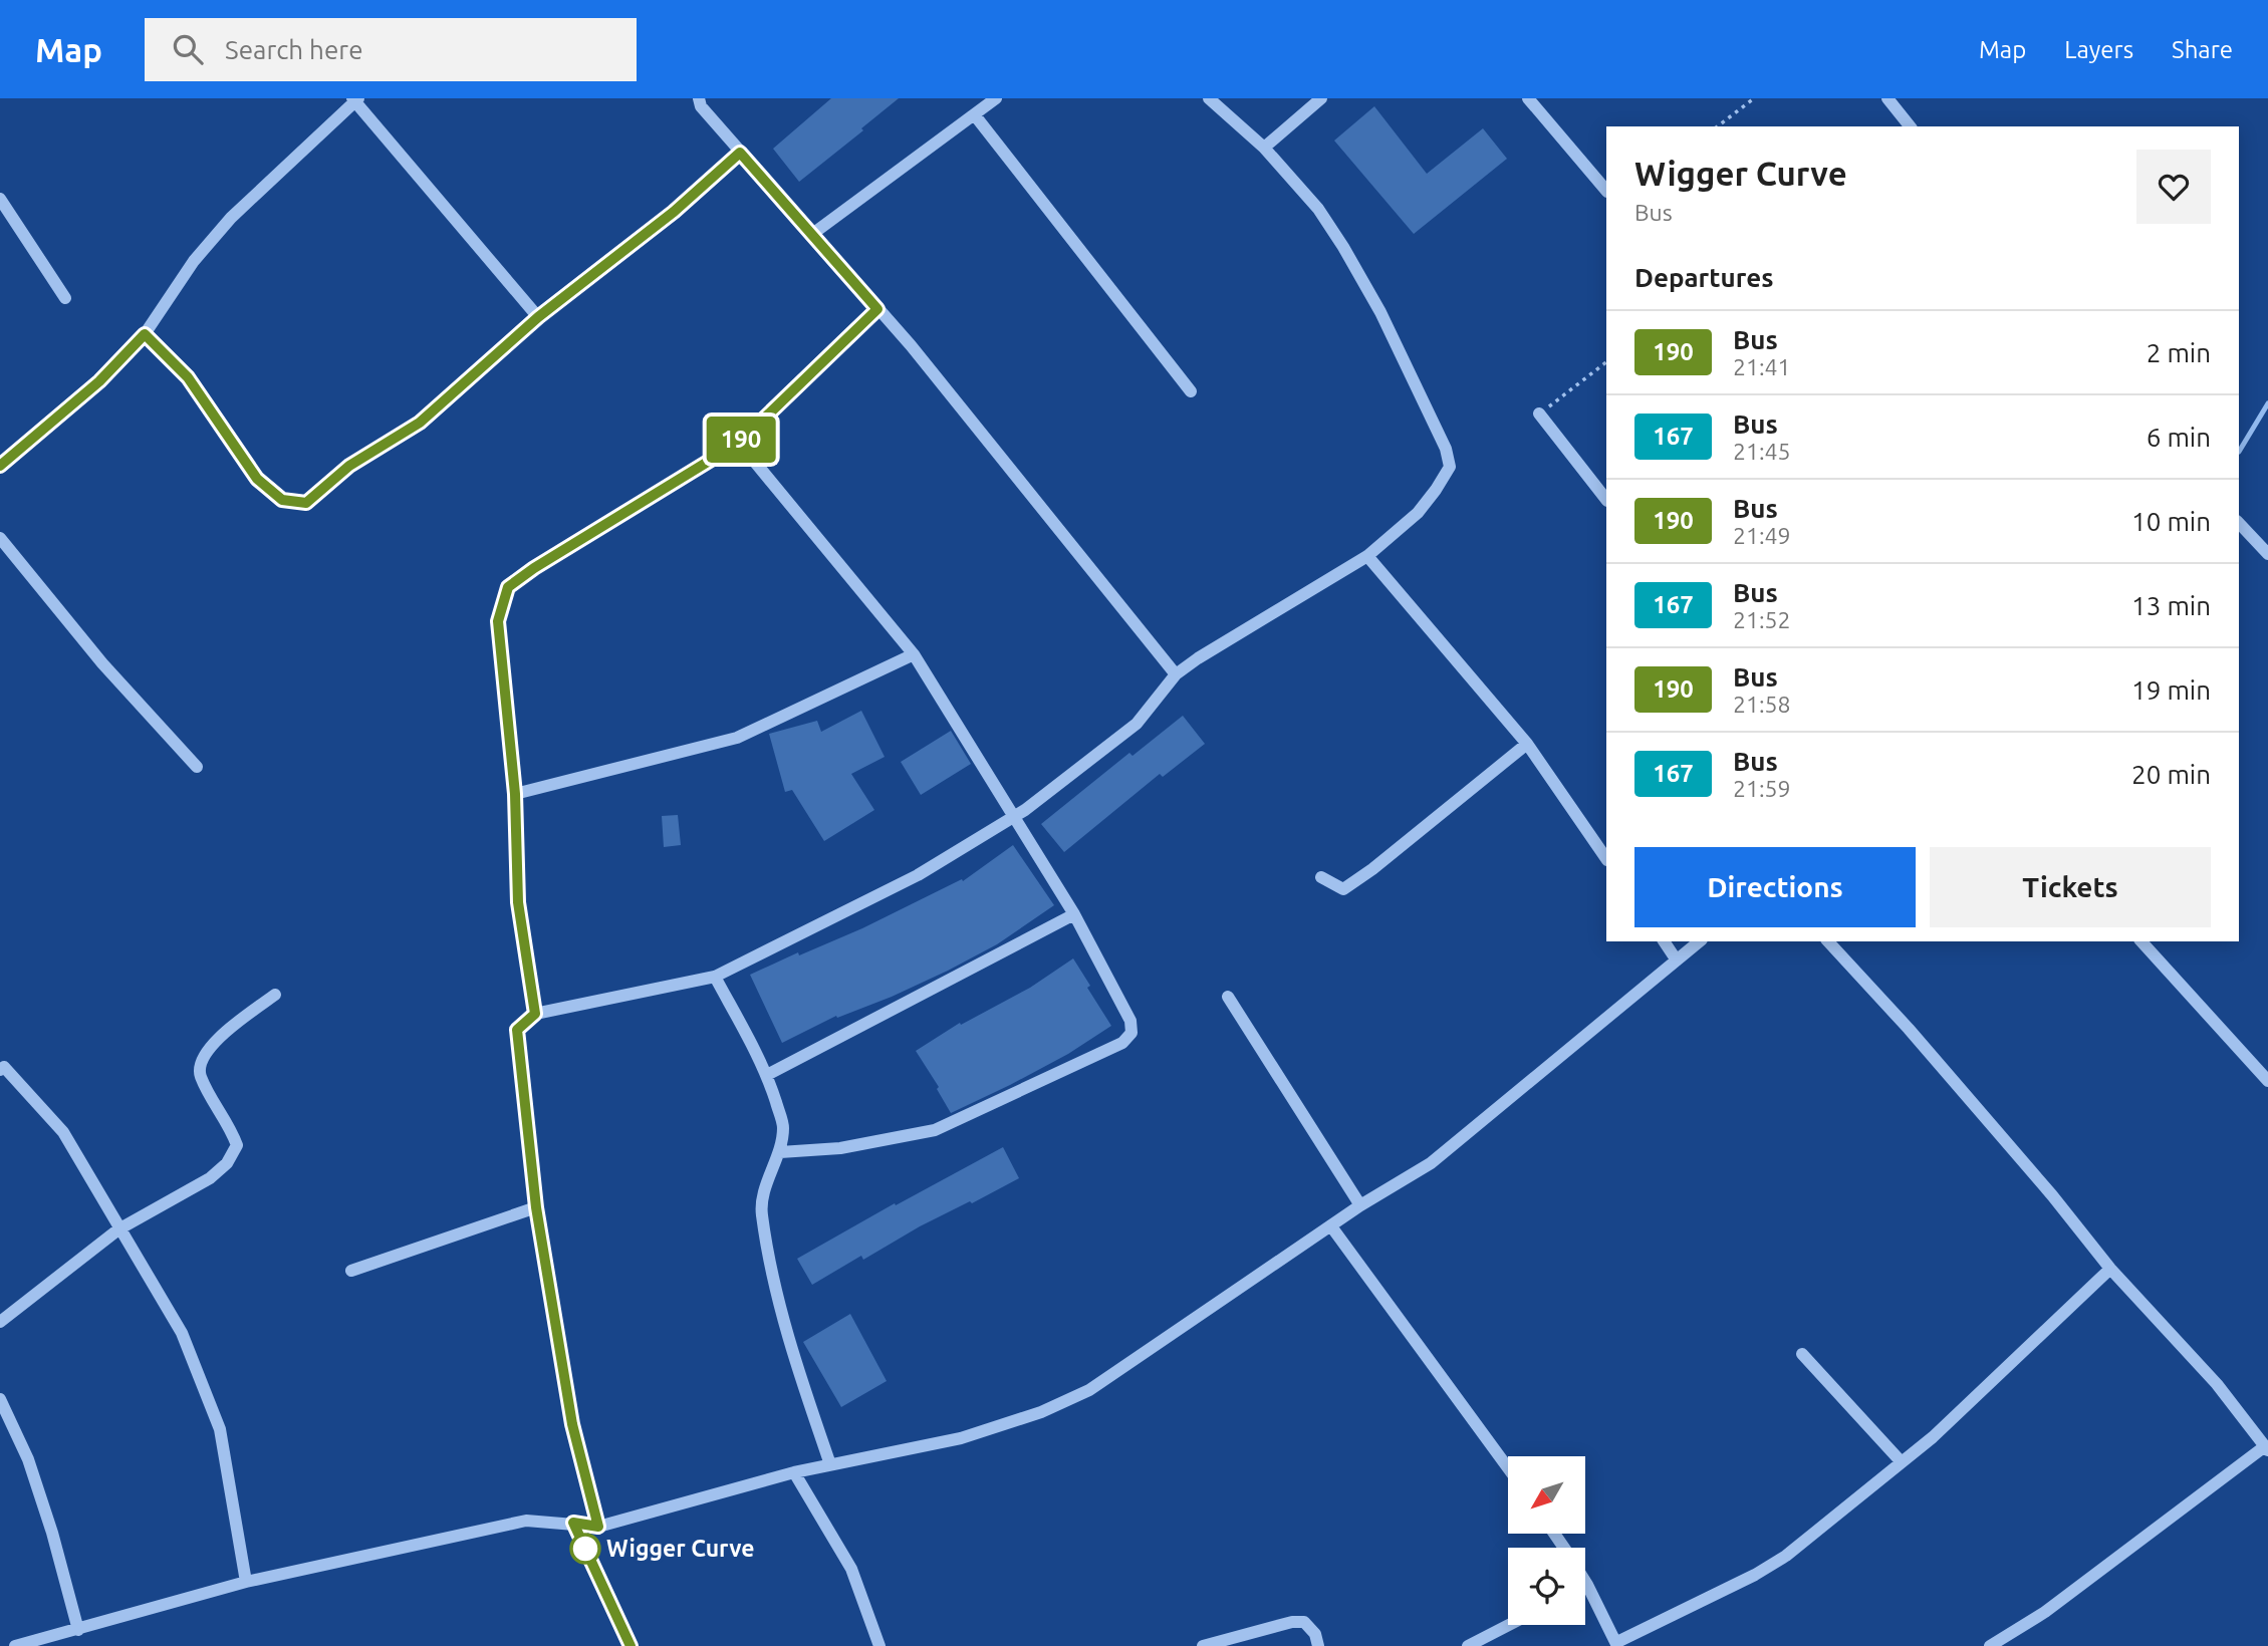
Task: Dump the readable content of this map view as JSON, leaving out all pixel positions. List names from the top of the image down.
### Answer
{
  "places": ["Wigger Curve"],
  "lines": ["bus line 190"],
  "north": "bottom left",
  "page": {
    "header": "Map",
    "search": "Search here",
    "nav": ["Map", "Layers", "Share"],
    "on_map": "190",
    "heading": [
      ["Wigger Curve", "Bus"],
      "Departures"
    ],
    "list": [
      {
        "mark": "190",
        "name": "Bus",
        "note": "21:41",
        "value": "2 min"
      },
      {
        "mark": "167",
        "name": "Bus",
        "note": "21:45",
        "value": "6 min"
      },
      {
        "mark": "190",
        "name": "Bus",
        "note": "21:49",
        "value": "10 min"
      },
      {
        "mark": "167",
        "name": "Bus",
        "note": "21:52",
        "value": "13 min"
      },
      {
        "mark": "190",
        "name": "Bus",
        "note": "21:58",
        "value": "19 min"
      },
      {
        "mark": "167",
        "name": "Bus",
        "note": "21:59",
        "value": "20 min"
      }
    ],
    "buttons": ["Directions", "Tickets"]
  }
}
